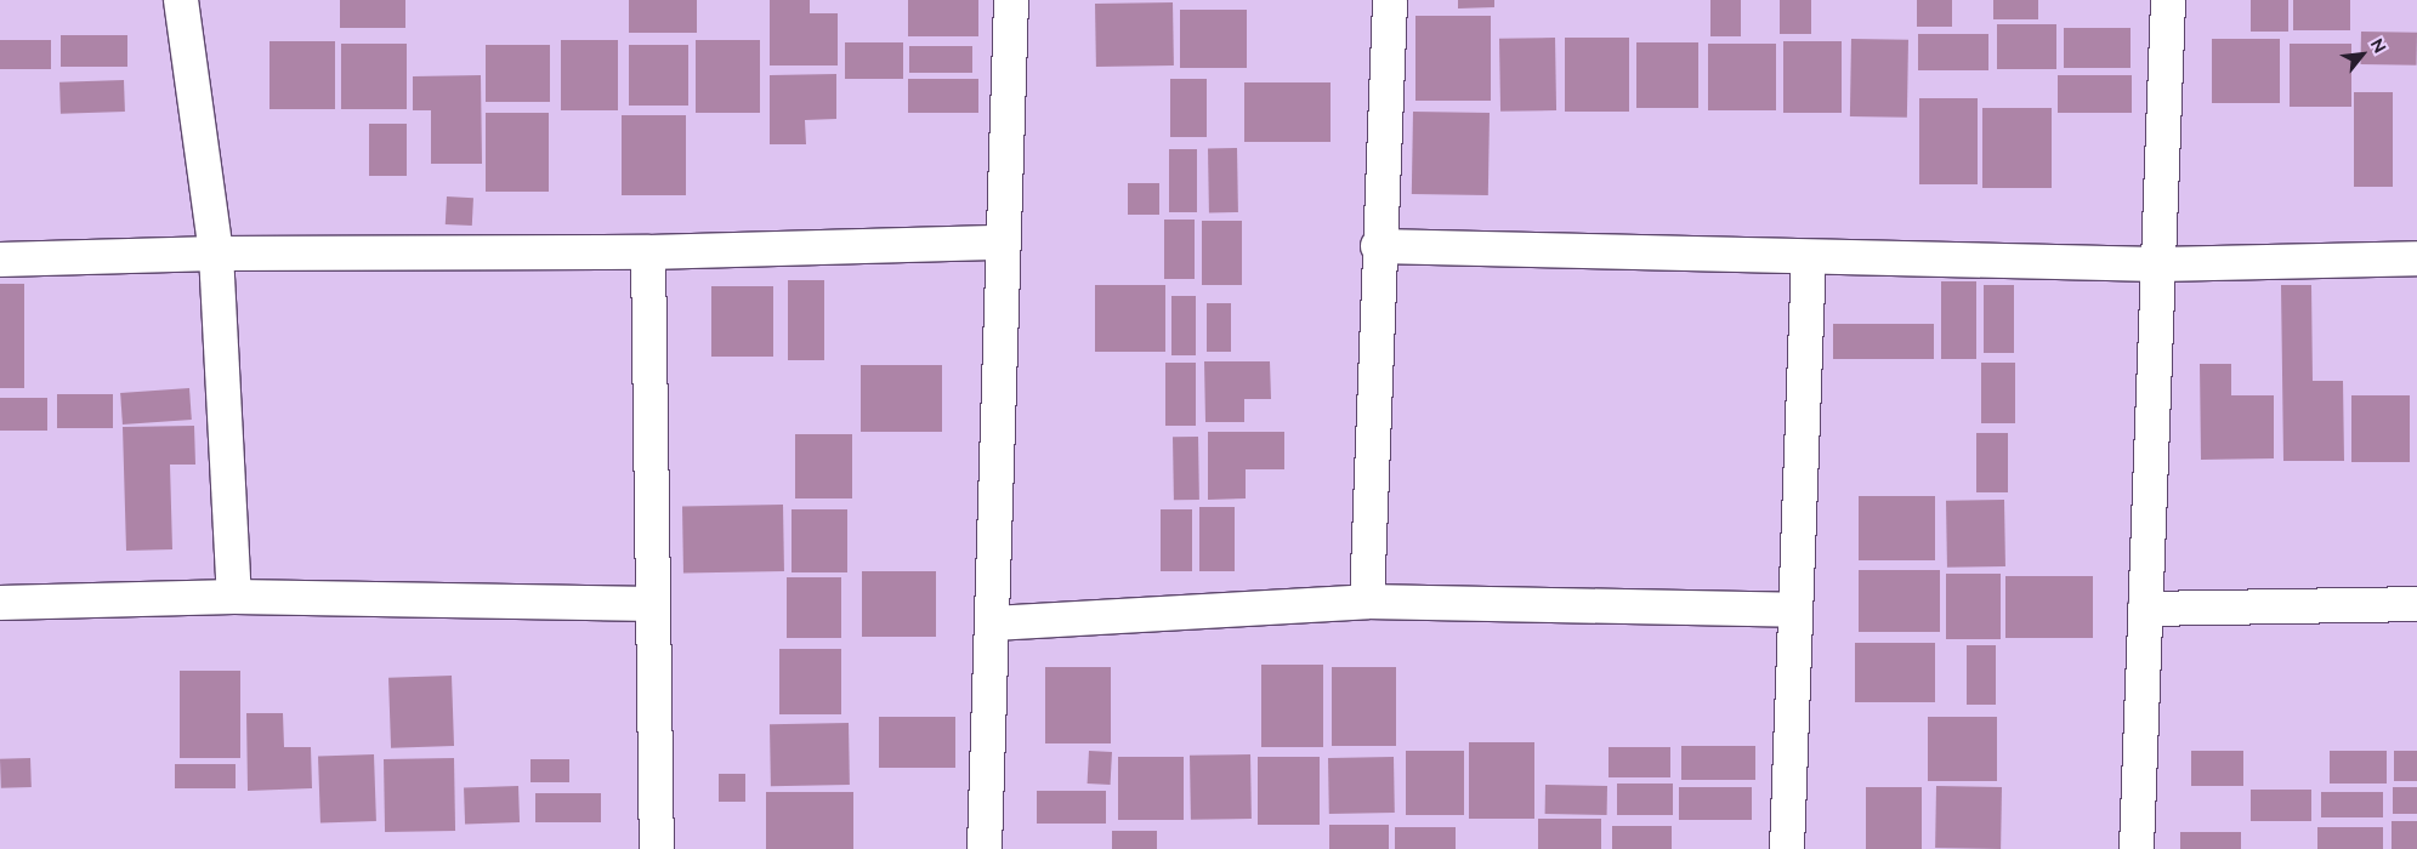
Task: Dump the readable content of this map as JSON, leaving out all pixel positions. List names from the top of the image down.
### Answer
{
  "north": "top right"
}
